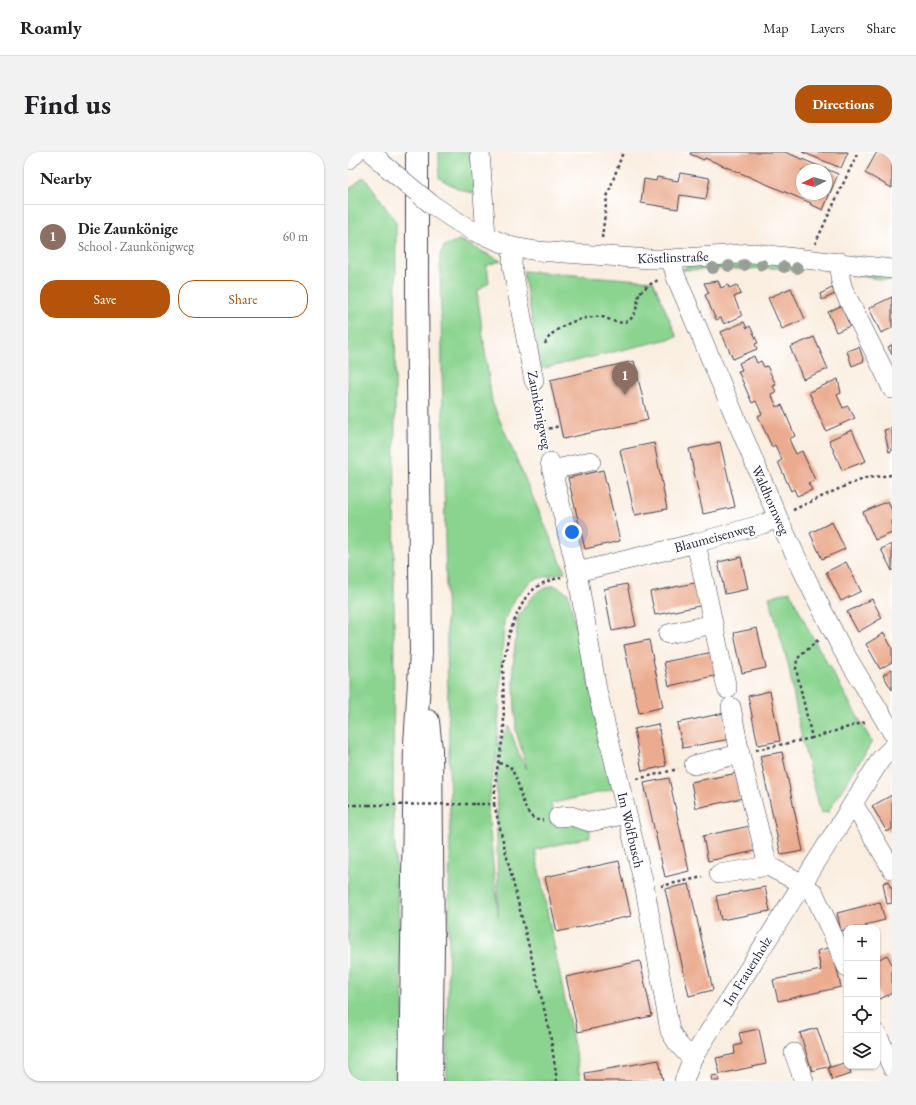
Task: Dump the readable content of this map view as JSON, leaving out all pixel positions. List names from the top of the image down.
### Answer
{
  "streets": {
    "street": [
      "Köstlinstraße",
      "Zaunkönigweg",
      "Waldhornweg",
      "Blaumeisenweg",
      "Im Wolfbusch",
      "Im Frauenholz"
    ]
  },
  "crossings": [
    ["Köstlinstraße", "Zaunkönigweg"],
    ["Köstlinstraße", "Waldhornweg"],
    ["Waldhornweg", "Blaumeisenweg"],
    ["Blaumeisenweg", "Im Wolfbusch"],
    ["Im Wolfbusch", "Im Frauenholz"]
  ],
  "north": "left",
  "page": {
    "header": "Roamly",
    "nav": ["Map", "Layers", "Share"],
    "buttons": [
      "Directions",
      ["Save", "Share"]
    ],
    "title": "Find us",
    "heading": "Nearby",
    "list": [
      {
        "mark": "1",
        "name": "Die Zaunkönige",
        "note": "School · Zaunkönigweg",
        "value": "60 m"
      }
    ],
    "pins": "1",
    "map_buttons": ["+", "−"]
  }
}
